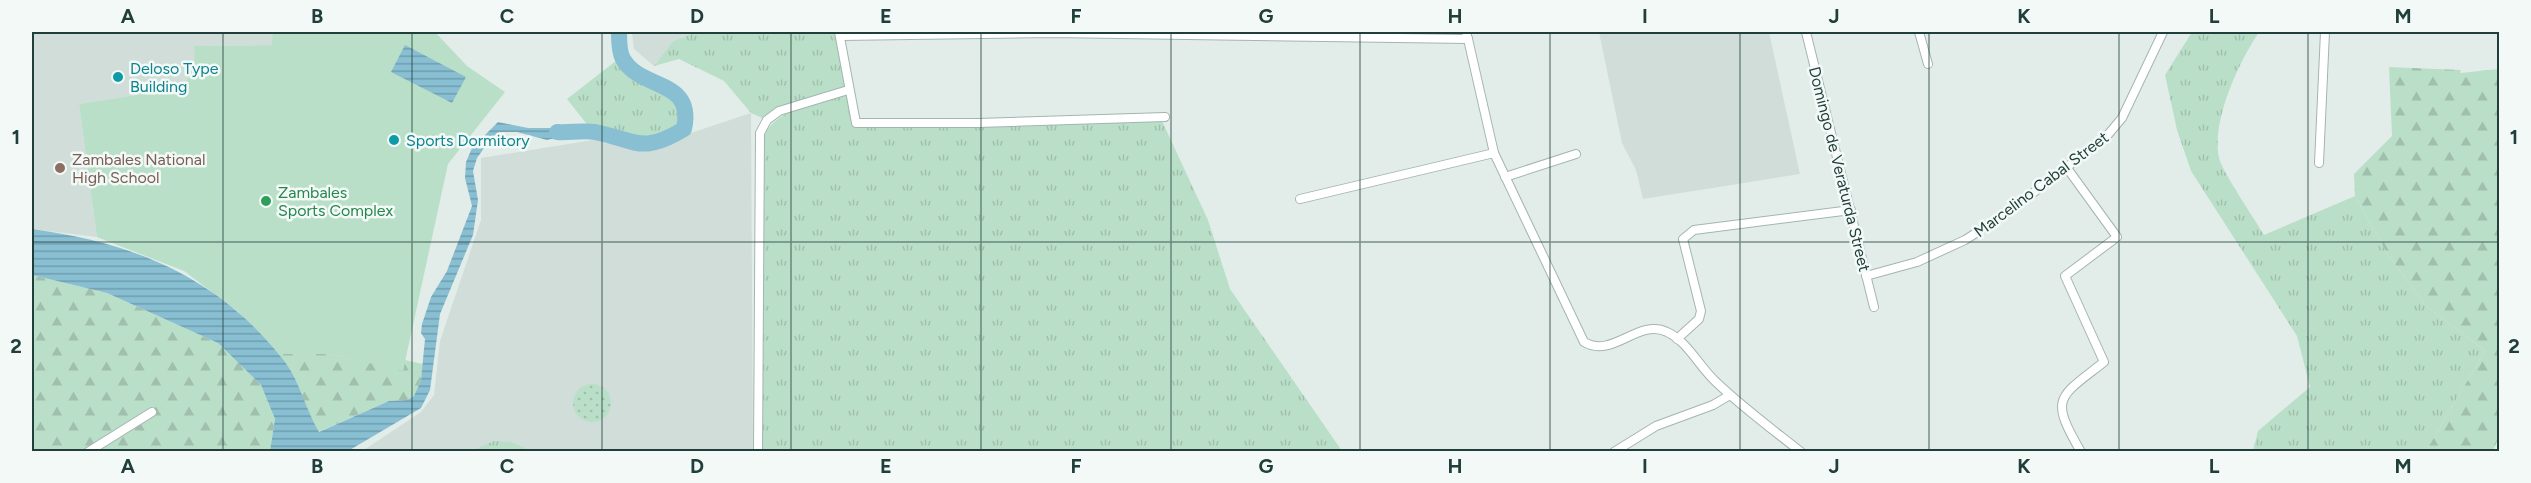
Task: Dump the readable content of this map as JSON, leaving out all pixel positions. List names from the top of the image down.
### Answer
{
  "streets": {
    "street": ["Domingo de Veraturda Street", "Marcelino Cabal Street"]
  },
  "crossings": [
    ["Domingo de Veraturda Street", "Marcelino Cabal Street"]
  ],
  "places": [
    "Deloso Type Building",
    "Sports Dormitory",
    "Zambales National High School",
    "Zambales Sports Complex"
  ],
  "grid": {
    "columns": [
      "A",
      "B",
      "C",
      "D",
      "E",
      "F",
      "G",
      "H",
      "I",
      "J",
      "K",
      "L",
      "M"
    ],
    "rows": ["1", "2"]
  }
}
